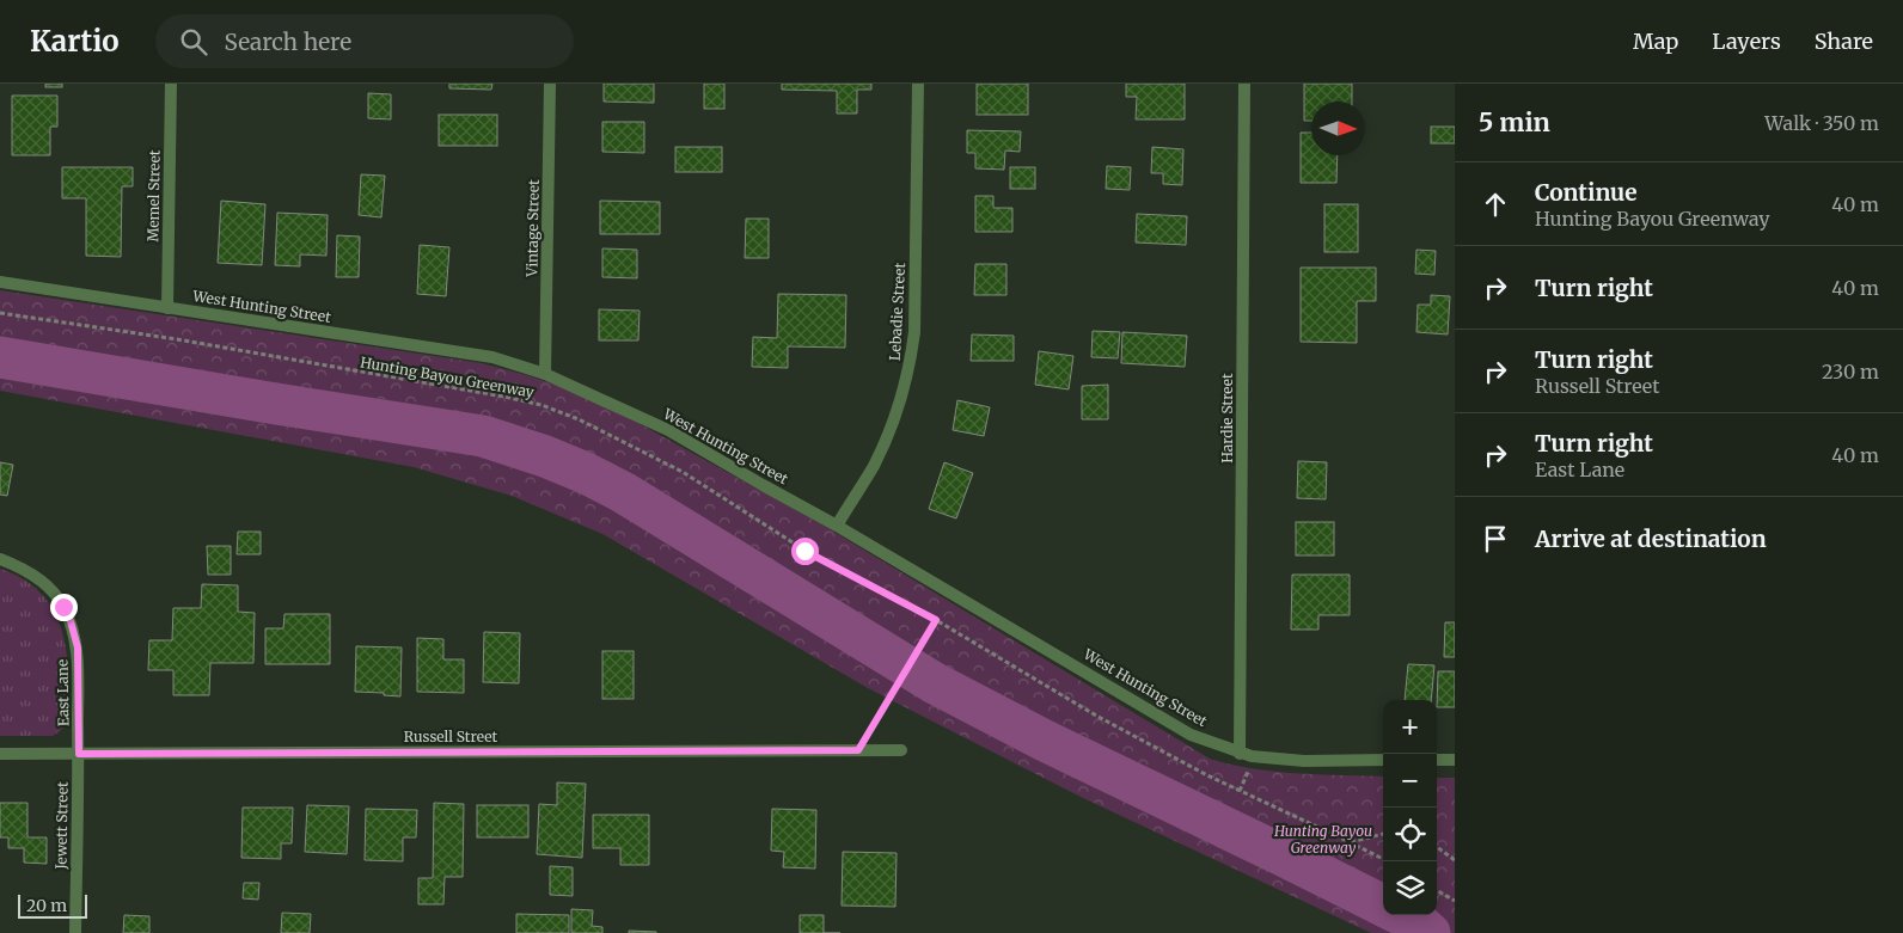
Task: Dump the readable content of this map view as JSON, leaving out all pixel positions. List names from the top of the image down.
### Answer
{
  "streets": {
    "street": [
      "Memel Street",
      "Vintage Street",
      "West Hunting Street",
      "Lebadie Street",
      "Hardie Street",
      "East Lane",
      "Russell Street",
      "Jewett Street"
    ],
    "path": ["Hunting Bayou Greenway"]
  },
  "crossings": [
    ["Memel Street", "West Hunting Street"],
    ["Vintage Street", "West Hunting Street"],
    ["West Hunting Street", "Lebadie Street"],
    ["West Hunting Street", "Hardie Street"],
    ["East Lane", "Russell Street"],
    ["East Lane", "Jewett Street"],
    ["Russell Street", "Jewett Street"]
  ],
  "parks": ["Hunting Bayou Greenway"],
  "scale_bar": "20 m",
  "north": "right",
  "page": {
    "header": "Kartio",
    "search": "Search here",
    "nav": ["Map", "Layers", "Share"],
    "heading": ["5 min", "Walk · 350 m"],
    "list": [
      ["Continue", "Hunting Bayou Greenway", "40 m"],
      ["Turn right", "40 m"],
      ["Turn right", "Russell Street", "230 m"],
      ["Turn right", "East Lane", "40 m"],
      "Arrive at destination"
    ],
    "map_buttons": ["+", "−"],
    "scale": "20 m"
  }
}
